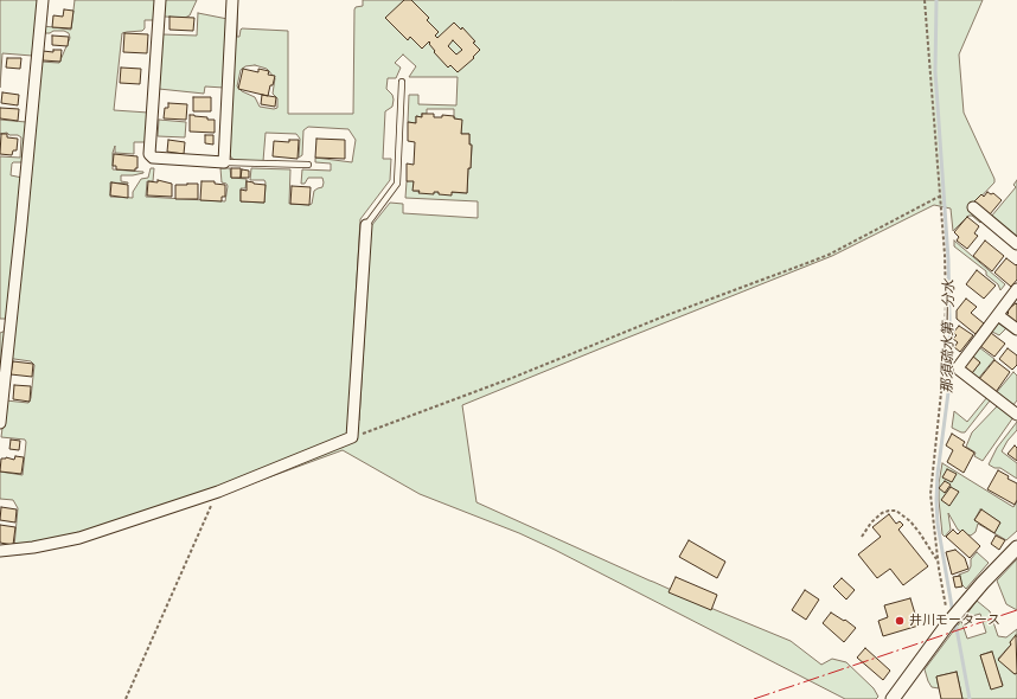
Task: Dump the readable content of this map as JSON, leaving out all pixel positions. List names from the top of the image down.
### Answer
{
  "water": ["那須疏水第一分水"],
  "places": ["井川モータース"]
}
